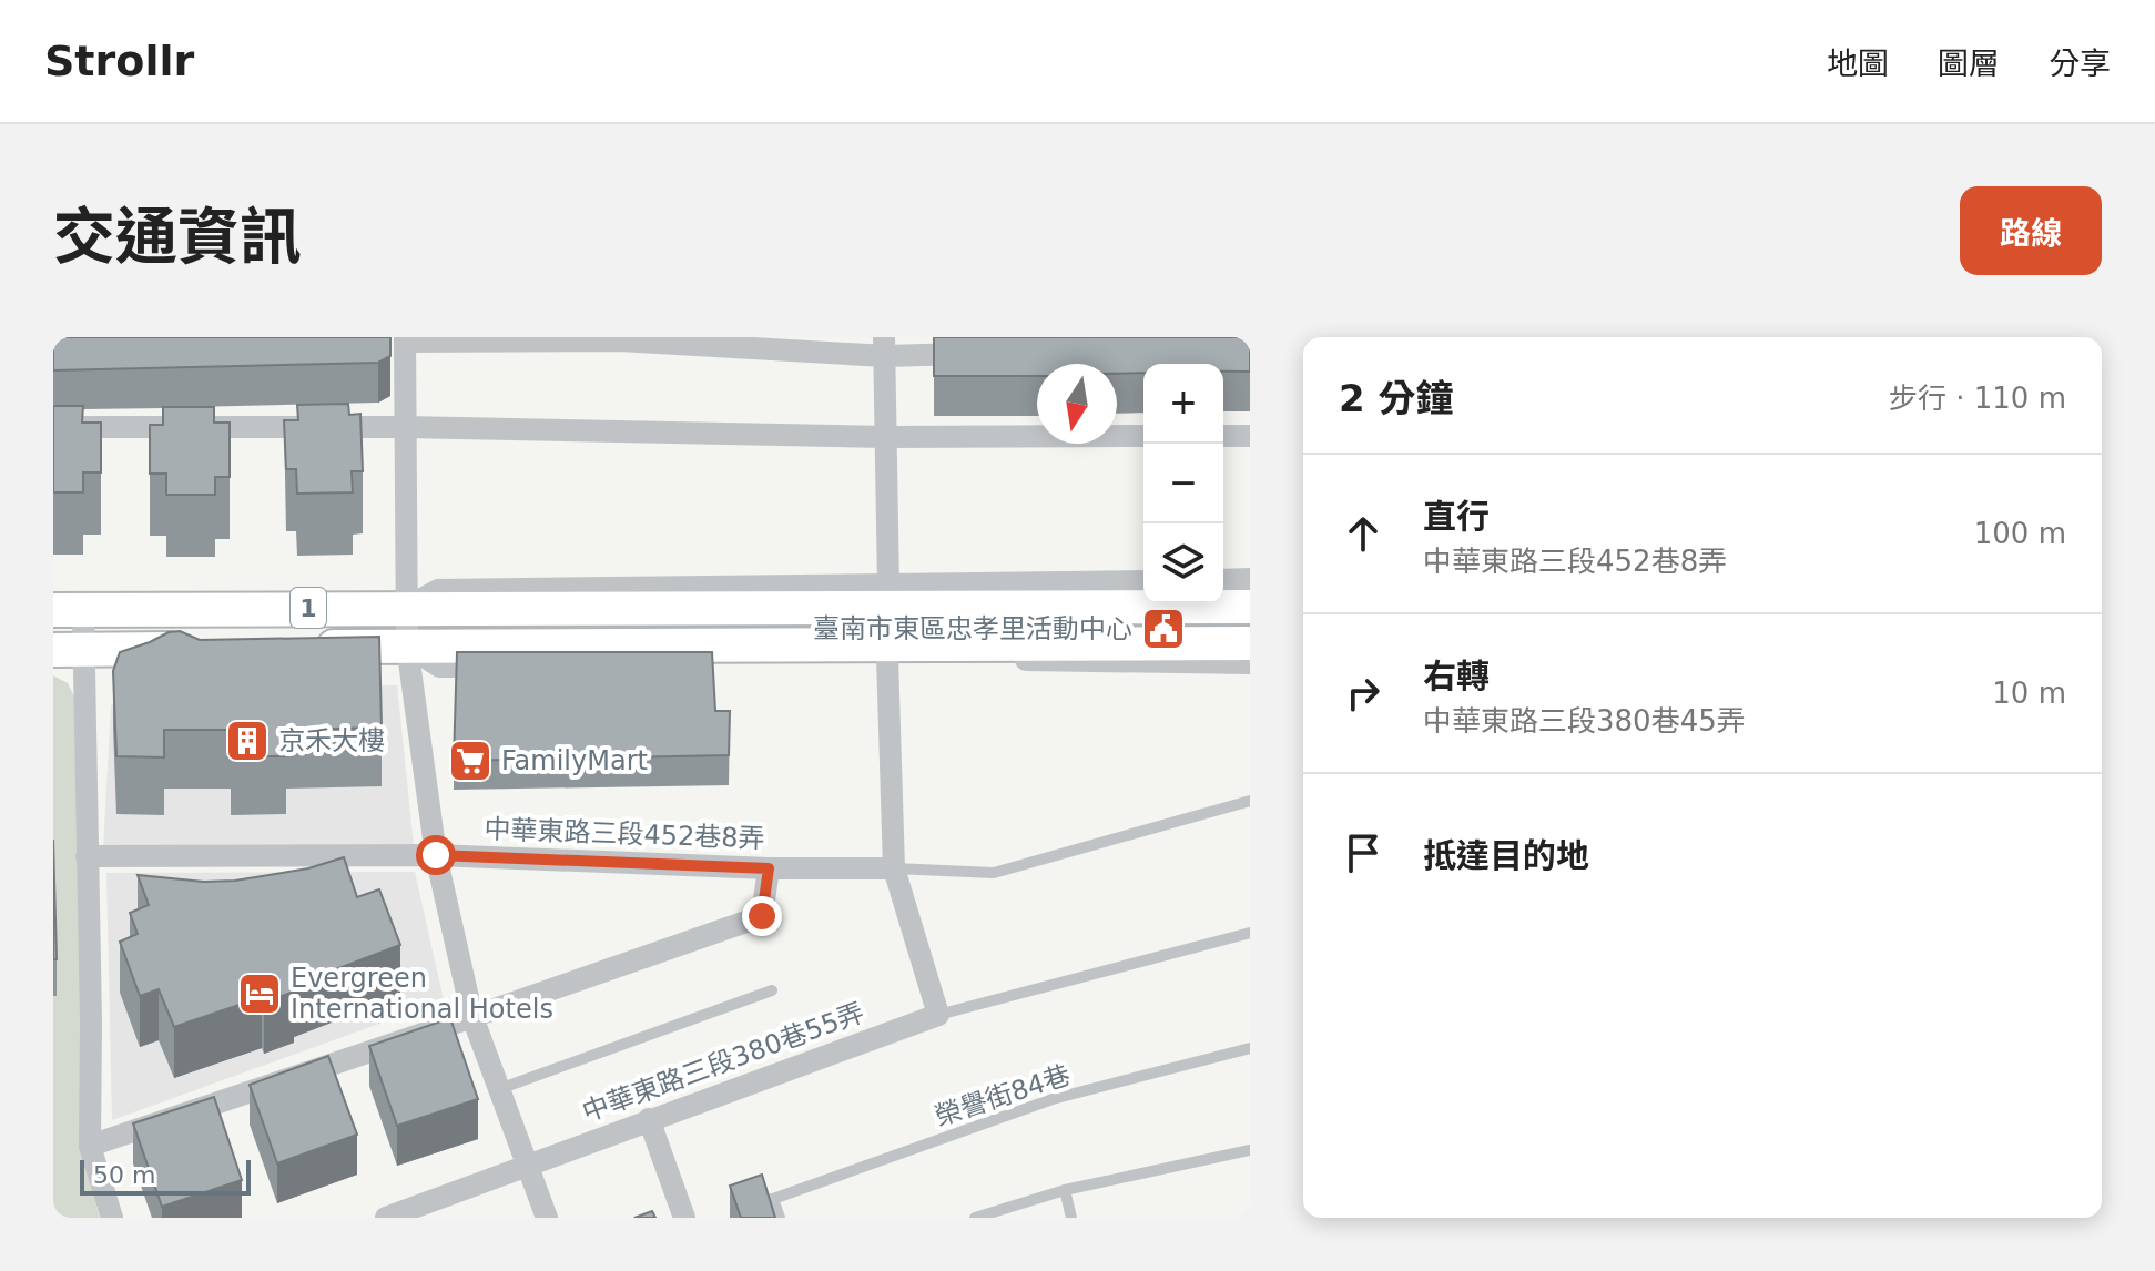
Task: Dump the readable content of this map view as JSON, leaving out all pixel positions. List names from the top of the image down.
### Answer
{
  "streets": {
    "main road": ["1"],
    "street": ["中華東路三段452巷8弄", "中華東路三段380巷55弄"],
    "lane": ["榮譽街84巷"]
  },
  "places": {
    "public building": ["臺南市東區忠孝里活動中心"],
    "building": ["京禾大樓"],
    "supermarket": ["FamilyMart"],
    "hotel": ["Evergreen International Hotels"]
  },
  "scale_bar": "50 m",
  "north": "bottom",
  "page": {
    "header": "Strollr",
    "nav": ["地圖", "圖層", "分享"],
    "title": "交通資訊",
    "buttons": "路線",
    "heading": ["2 分鐘", "步行 · 110 m"],
    "map_buttons": ["+", "−"],
    "list": [
      ["直行", "中華東路三段452巷8弄", "100 m"],
      ["右轉", "中華東路三段380巷45弄", "10 m"],
      "抵達目的地"
    ],
    "scale": "50 m"
  }
}
